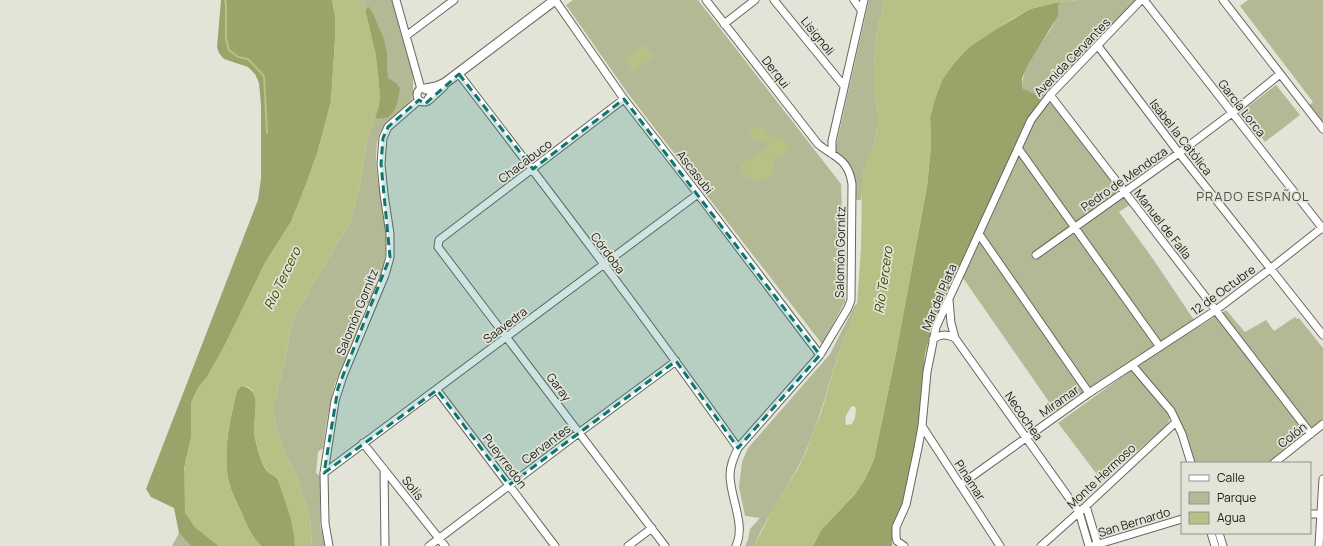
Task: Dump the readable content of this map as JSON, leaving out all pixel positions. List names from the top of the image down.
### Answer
{
  "streets": {
    "street": [
      "Lisignoli",
      "Avenida Cervantes",
      "Derqui",
      "García Lorca",
      "Isabel la Católica",
      "Chacabuco",
      "Ascasubi",
      "Pedro de Mendoza",
      "Manuel de Falla",
      "Salomón Gornitz",
      "Córdoba",
      "12 de Octubre",
      "Mar del Plata",
      "Saavedra",
      "Garay",
      "Miramar",
      "Necochea",
      "Colón",
      "Cervantes",
      "Pueyrredón",
      "Monte Hermoso",
      "Pinamar",
      "Solís",
      "San Bernardo"
    ]
  },
  "crossings": [
    ["Avenida Cervantes", "García Lorca"],
    ["Avenida Cervantes", "Isabel la Católica"],
    ["Avenida Cervantes", "Manuel de Falla"],
    ["Avenida Cervantes", "Mar del Plata"],
    ["Derqui", "Salomón Gornitz"],
    ["García Lorca", "Pedro de Mendoza"],
    ["García Lorca", "12 de Octubre"],
    ["Isabel la Católica", "Pedro de Mendoza"],
    ["Isabel la Católica", "12 de Octubre"],
    ["Chacabuco", "Ascasubi"],
    ["Chacabuco", "Córdoba"],
    ["Chacabuco", "Garay"],
    ["Ascasubi", "Salomón Gornitz"],
    ["Ascasubi", "Saavedra"],
    ["Pedro de Mendoza", "Manuel de Falla"],
    ["Manuel de Falla", "12 de Octubre"],
    ["Manuel de Falla", "Colón"],
    ["Salomón Gornitz", "Córdoba"],
    ["Salomón Gornitz", "Saavedra"],
    ["Córdoba", "Saavedra"],
    ["Córdoba", "Cervantes"],
    ["12 de Octubre", "Miramar"],
    ["Mar del Plata", "Necochea"],
    ["Mar del Plata", "Pinamar"],
    ["Saavedra", "Garay"],
    ["Saavedra", "Pueyrredón"],
    ["Saavedra", "Solís"],
    ["Garay", "Cervantes"],
    ["Miramar", "Necochea"],
    ["Miramar", "Pinamar"],
    ["Necochea", "Monte Hermoso"],
    ["Cervantes", "Pueyrredón"],
    ["Cervantes", "Solís"]
  ],
  "districts": ["PRADO ESPAÑOL"],
  "water": ["Río Tercero"],
  "legend": ["Calle", "Parque", "Agua"]
}
